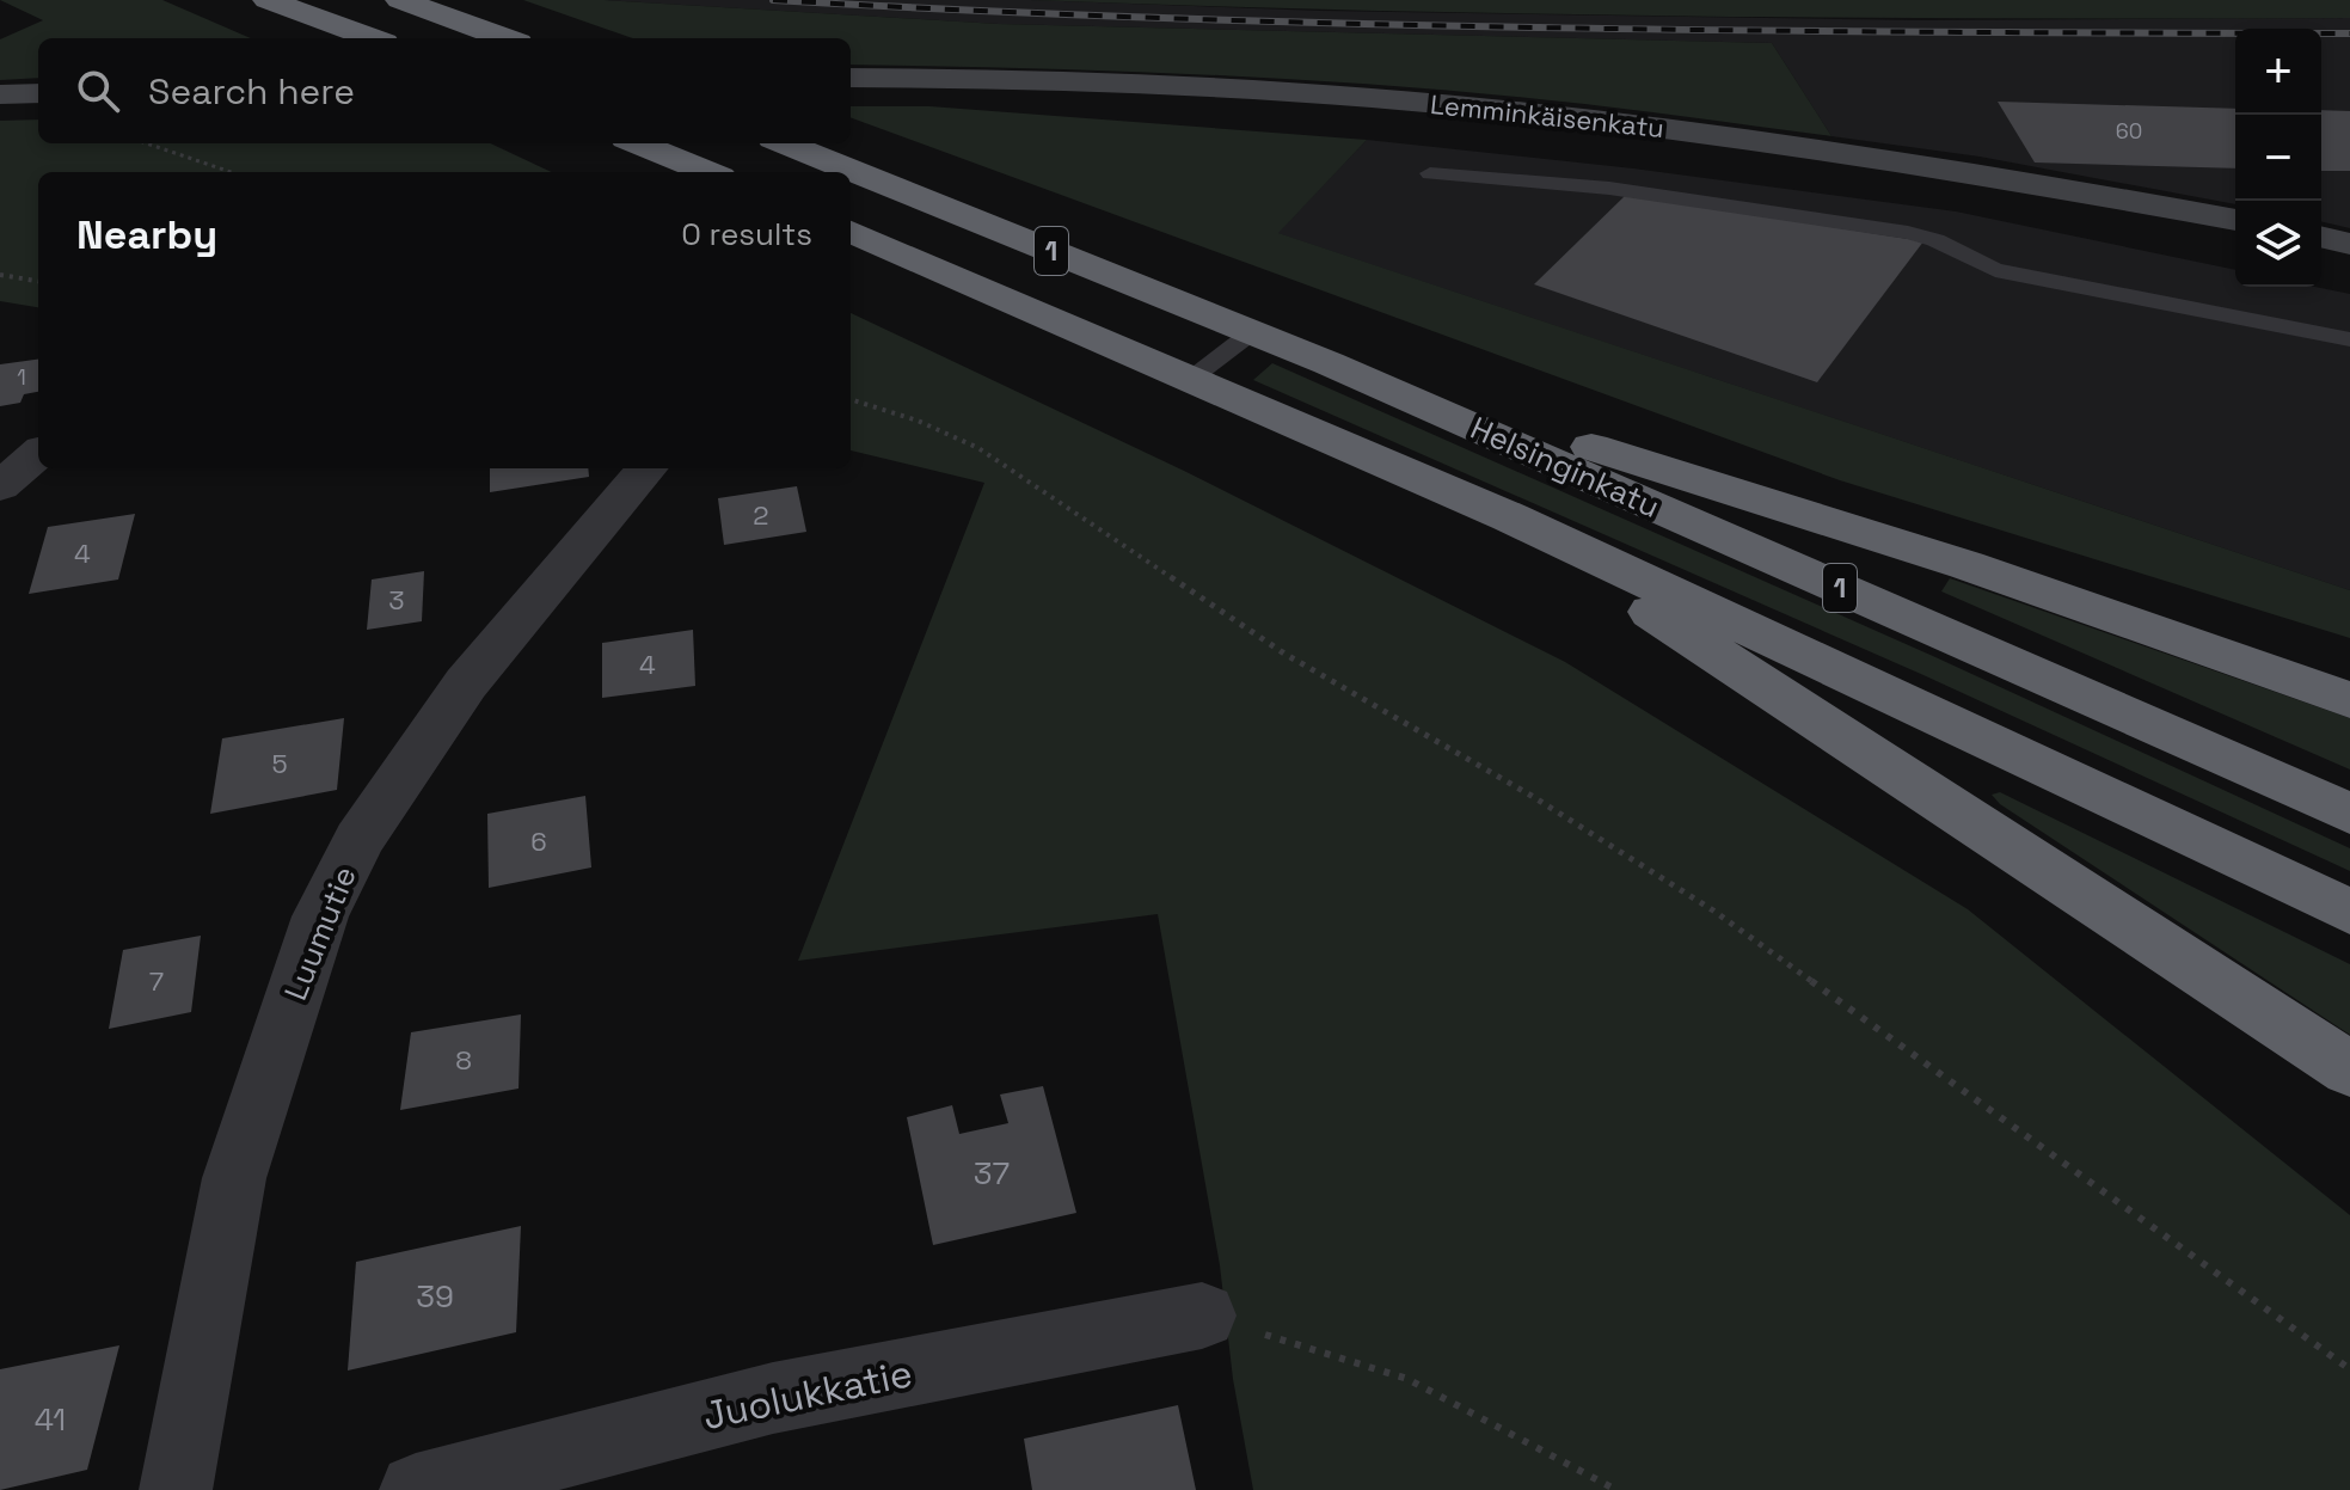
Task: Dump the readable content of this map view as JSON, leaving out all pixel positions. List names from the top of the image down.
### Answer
{
  "streets": {
    "highway": ["1", "Helsinginkatu"],
    "street": ["Lemminkäisenkatu", "Luumutie", "Juolukkatie"]
  },
  "house_numbers": [
    "60",
    "1",
    "2",
    "4",
    "3",
    "4",
    "5",
    "6",
    "7",
    "8",
    "37",
    "39",
    "41"
  ],
  "page": {
    "map_buttons": ["+", "−"],
    "search": "Search here",
    "heading": ["Nearby", "0 results"]
  }
}
